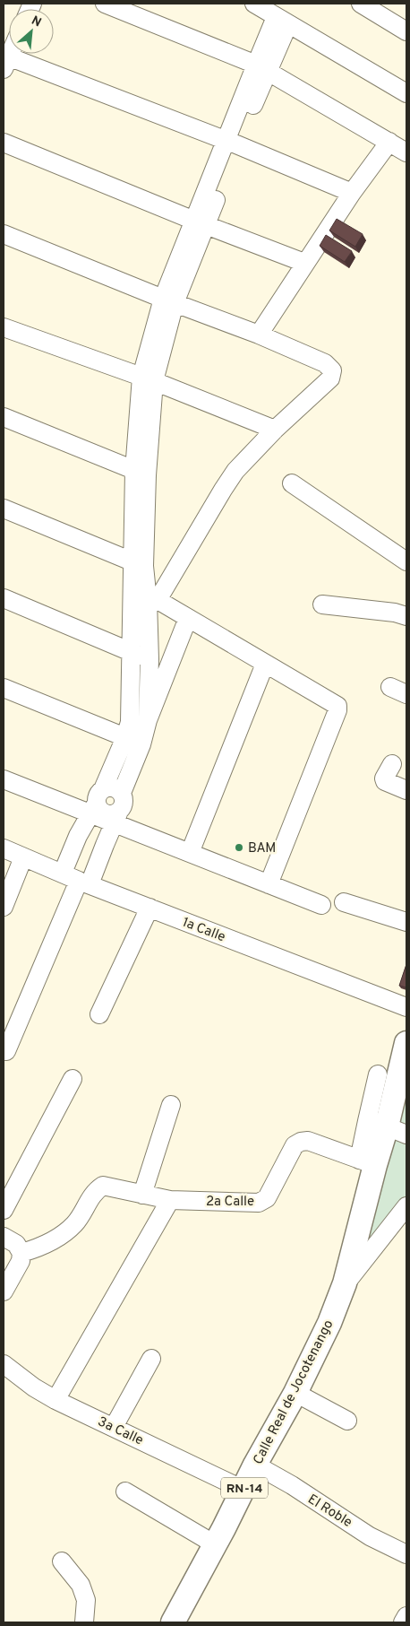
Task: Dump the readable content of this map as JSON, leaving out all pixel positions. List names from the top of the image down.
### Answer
{
  "streets": {
    "main road": ["Calle Real de Jocotenango", "RN-14"],
    "street": [
      "1a Calle",
      "2a Calle",
      "3a Calle",
      "El Roble"
    ]
  },
  "crossings": [
    ["2a Calle", "Calle Real de Jocotenango"],
    ["Calle Real de Jocotenango", "3a Calle"],
    ["Calle Real de Jocotenango", "El Roble"]
  ],
  "places": ["BAM"],
  "north": "top right"
}
